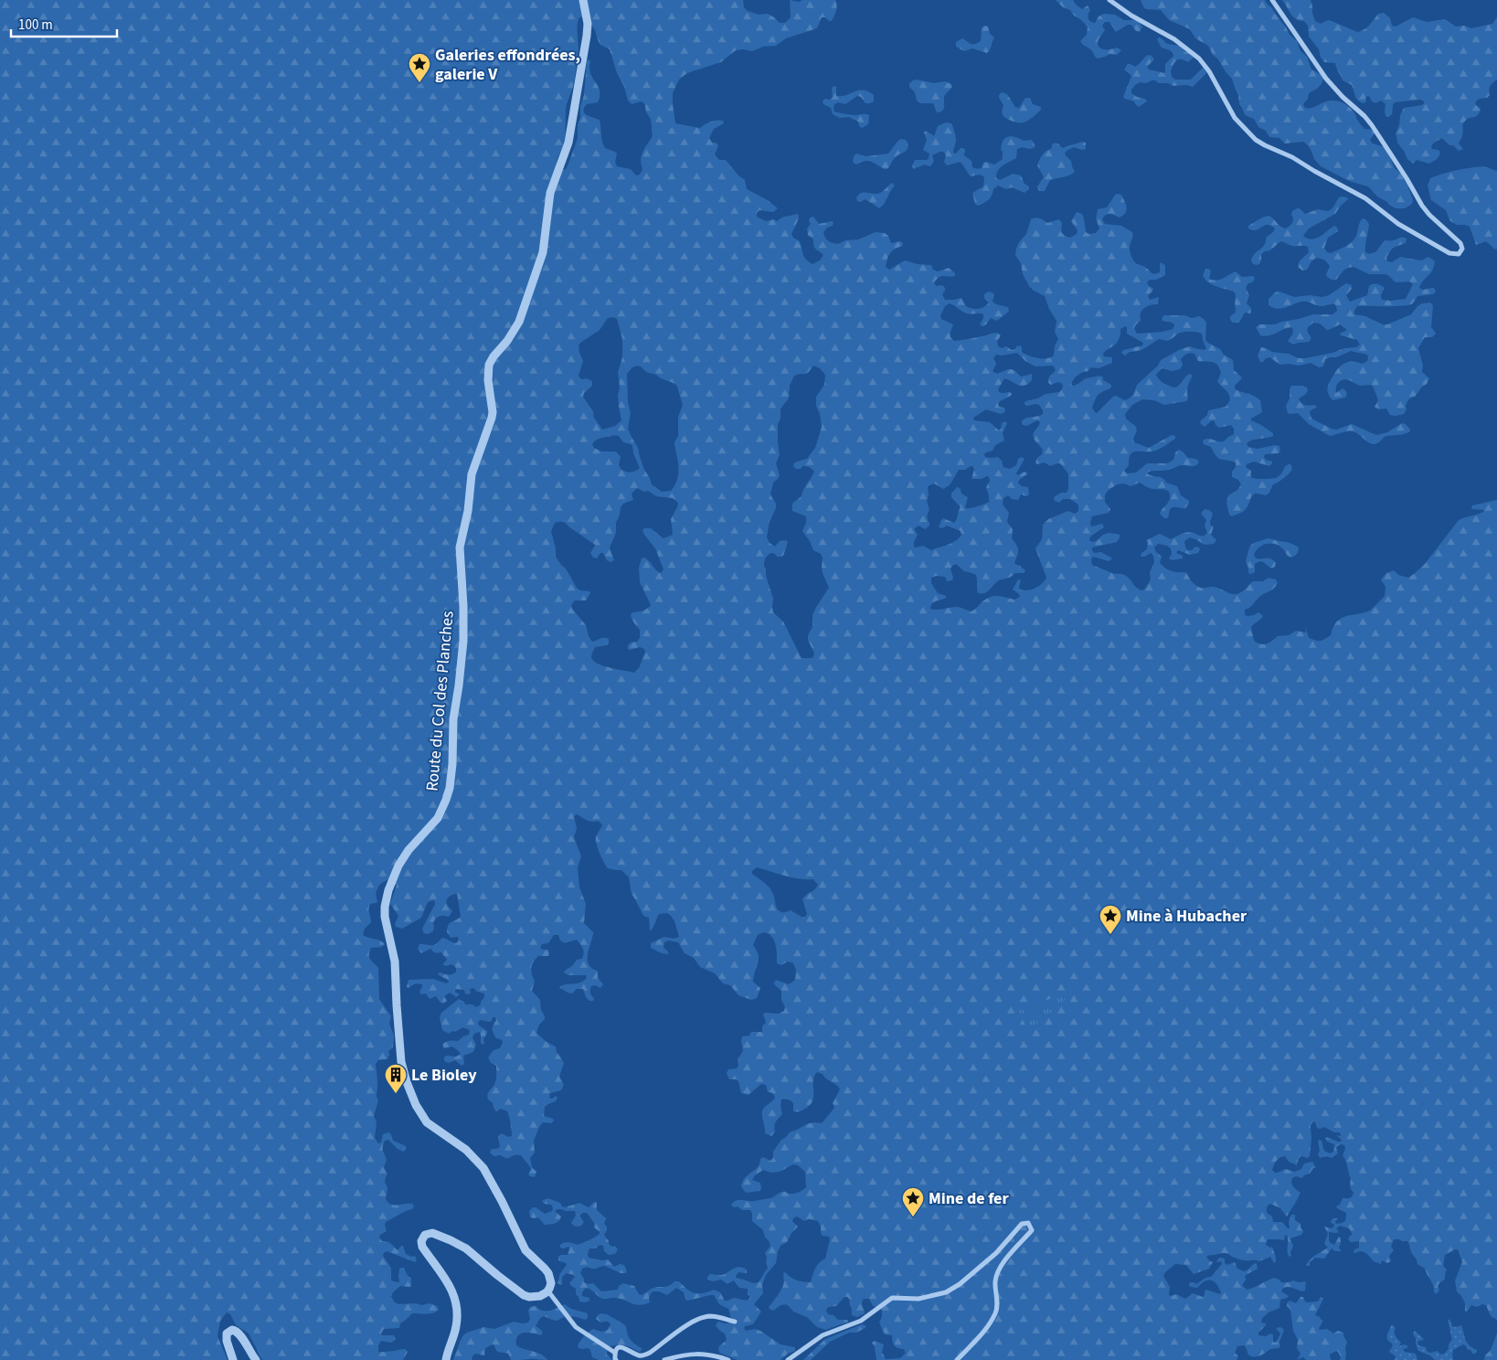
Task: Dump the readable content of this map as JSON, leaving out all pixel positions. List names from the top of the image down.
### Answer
{
  "streets": {
    "street": ["Route du Col des Planches"]
  },
  "places": {
    "place": ["Galeries effondrées, galerie V", "Mine à Hubacher", "Mine de fer"],
    "building": ["Le Bioley"]
  },
  "scale_bar": "100 m"
}
